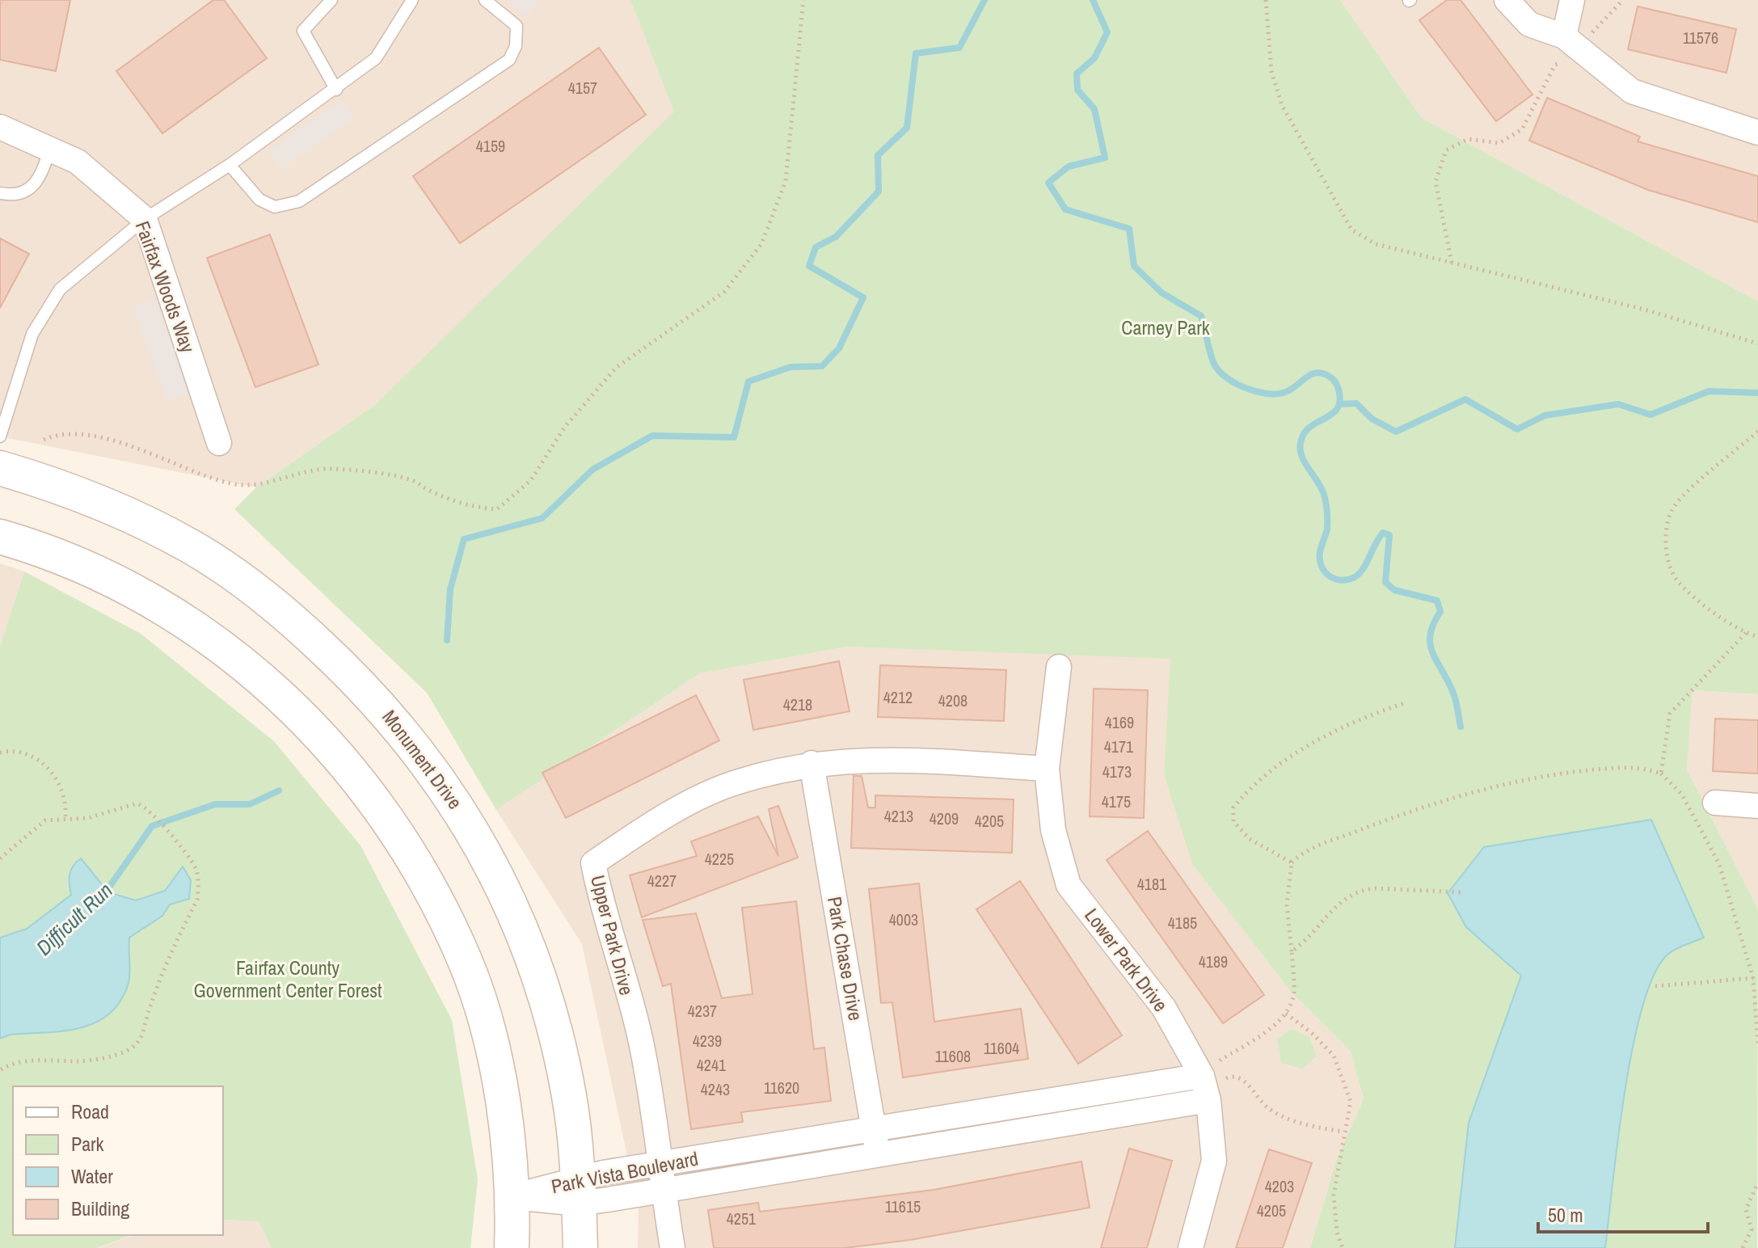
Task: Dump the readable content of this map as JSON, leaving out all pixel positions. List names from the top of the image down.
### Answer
{
  "streets": {
    "main road": ["Monument Drive"],
    "street": [
      "Fairfax Woods Way",
      "Upper Park Drive",
      "Park Chase Drive",
      "Lower Park Drive",
      "Park Vista Boulevard"
    ]
  },
  "crossings": [
    ["Monument Drive", "Park Vista Boulevard"],
    ["Upper Park Drive", "Park Chase Drive"],
    ["Upper Park Drive", "Lower Park Drive"],
    ["Upper Park Drive", "Park Vista Boulevard"],
    ["Park Chase Drive", "Park Vista Boulevard"],
    ["Lower Park Drive", "Park Vista Boulevard"]
  ],
  "water": ["Difficult Run"],
  "parks": ["Carney Park", "Fairfax County Government Center Forest"],
  "house_numbers": [
    "11576",
    "4157",
    "4159",
    "4212",
    "4208",
    "4218",
    "4169",
    "4171",
    "4173",
    "4175",
    "4213",
    "4209",
    "4205",
    "4225",
    "4227",
    "4181",
    "4003",
    "4185",
    "4189",
    "4237",
    "4239",
    "11604",
    "11608",
    "4241",
    "11620",
    "4243",
    "4203",
    "11615",
    "4205",
    "4251"
  ],
  "legend": [
    "Road",
    "Park",
    "Water",
    "Building"
  ],
  "scale_bar": "50 m"
}
